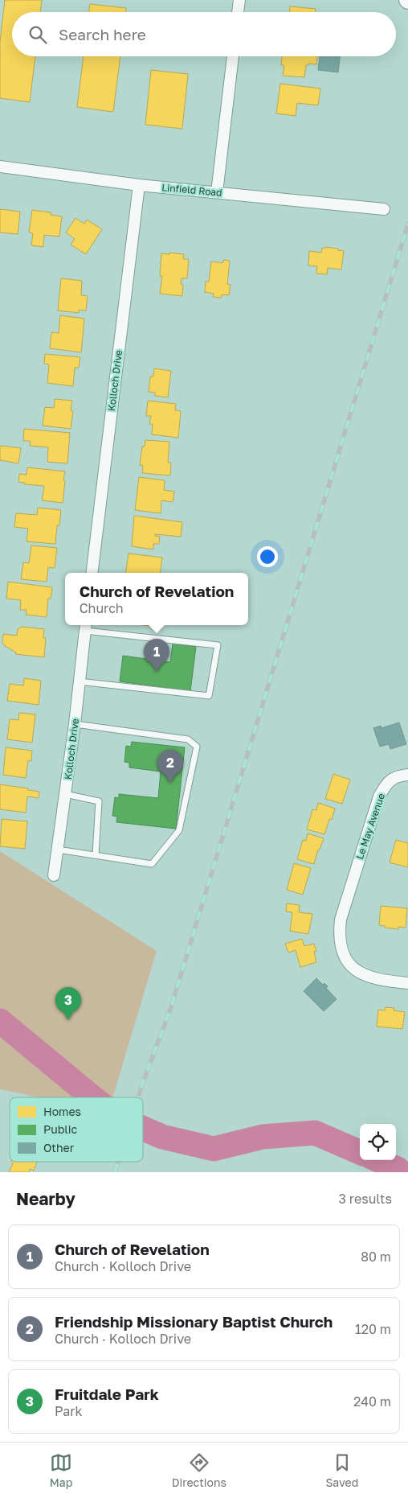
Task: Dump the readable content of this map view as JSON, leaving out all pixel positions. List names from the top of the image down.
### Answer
{
  "streets": {
    "street": ["Linfield Road", "Kolloch Drive", "Le May Avenue"]
  },
  "crossings": [
    ["Linfield Road", "Kolloch Drive"]
  ],
  "legend": ["Homes", "Public", "Other"],
  "page": {
    "search": "Search here",
    "popup": ["Church of Revelation", "Church"],
    "pins": ["1", "2", "3"],
    "heading": ["Nearby", "3 results"],
    "list": [
      {
        "mark": "1",
        "name": "Church of Revelation",
        "note": "Church · Kolloch Drive",
        "value": "80 m"
      },
      {
        "mark": "2",
        "name": "Friendship Missionary Baptist Church",
        "note": "Church · Kolloch Drive",
        "value": "120 m"
      },
      {
        "mark": "3",
        "name": "Fruitdale Park",
        "note": "Park",
        "value": "240 m"
      }
    ],
    "nav": ["Map", "Directions", "Saved"]
  }
}
